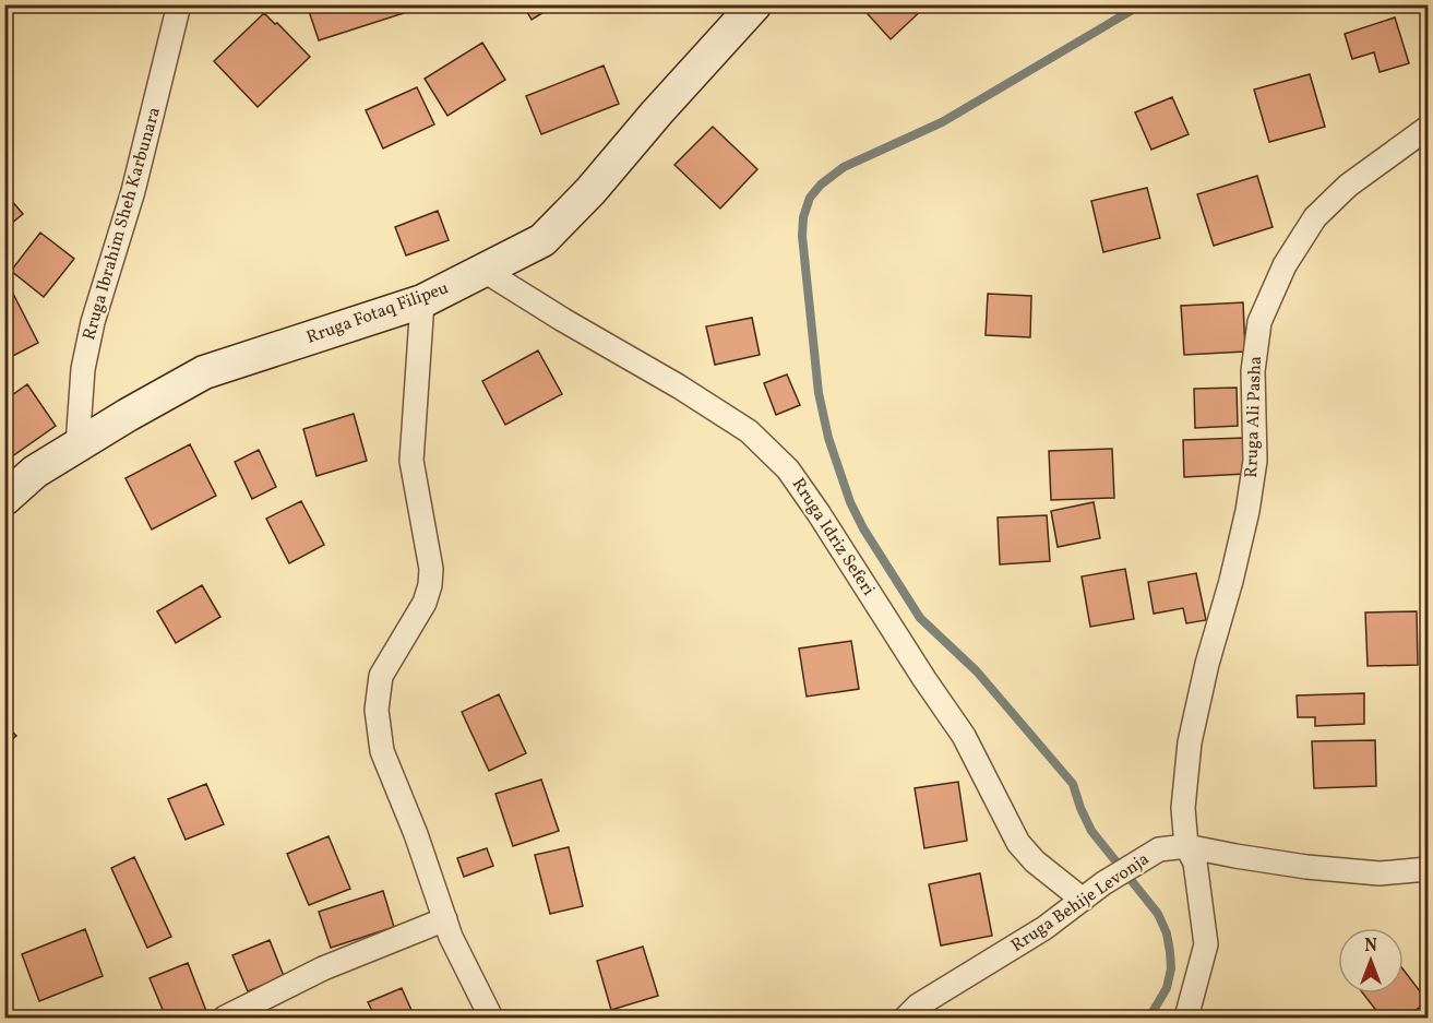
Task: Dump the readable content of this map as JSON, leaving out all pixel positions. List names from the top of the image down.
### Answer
{
  "streets": {
    "main road": ["Rruga Fotaq Filipeu"],
    "street": [
      "Rruga Ibrahim Sheh Karbunara",
      "Rruga Ali Pasha",
      "Rruga Idriz Seferi",
      "Rruga Behije Levonja"
    ]
  },
  "crossings": [
    ["Rruga Ibrahim Sheh Karbunara", "Rruga Fotaq Filipeu"],
    ["Rruga Fotaq Filipeu", "Rruga Idriz Seferi"],
    ["Rruga Ali Pasha", "Rruga Behije Levonja"],
    ["Rruga Idriz Seferi", "Rruga Behije Levonja"]
  ],
  "north": "top"
}
